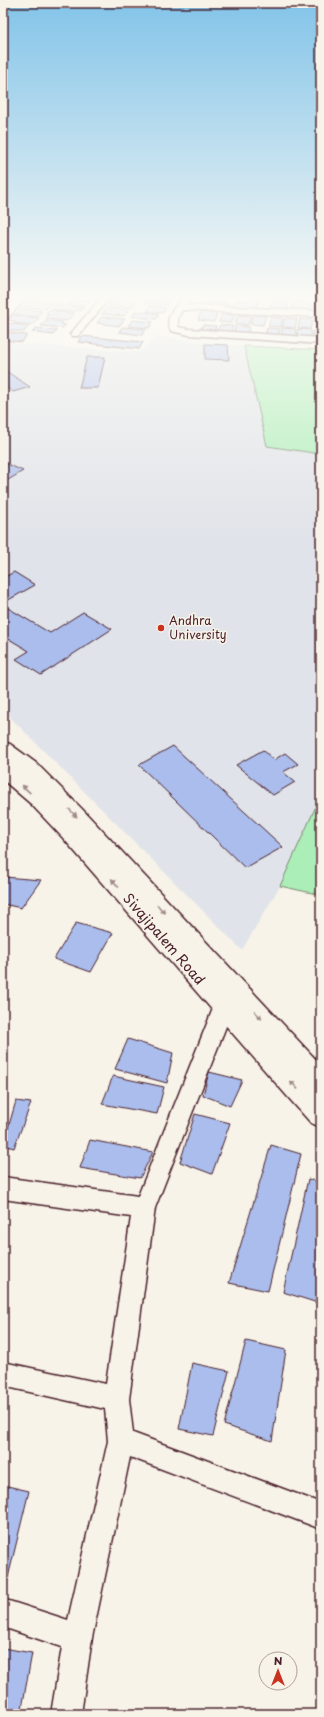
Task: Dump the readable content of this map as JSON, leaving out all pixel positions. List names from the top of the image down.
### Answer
{
  "streets": {
    "main road": ["Sivajipalem Road"]
  },
  "places": ["Andhra University"],
  "north": "top"
}
